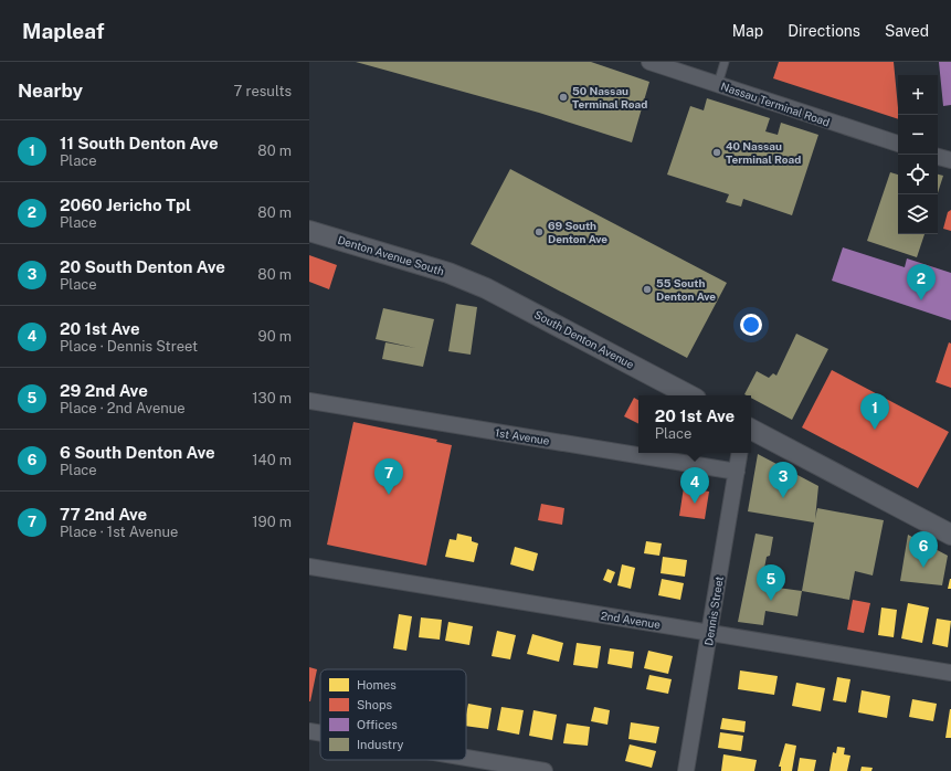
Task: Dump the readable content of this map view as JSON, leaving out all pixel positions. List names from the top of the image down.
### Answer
{
  "streets": {
    "street": [
      "Nassau Terminal Road",
      "Denton Avenue South",
      "South Denton Avenue",
      "1st Avenue",
      "Dennis Street",
      "2nd Avenue"
    ]
  },
  "crossings": [
    ["Denton Avenue South", "South Denton Avenue"],
    ["1st Avenue", "Dennis Street"],
    ["Dennis Street", "2nd Avenue"]
  ],
  "places": [
    "50 Nassau Terminal Road",
    "40 Nassau Terminal Road",
    "69 South Denton Ave",
    "55 South Denton Ave"
  ],
  "legend": [
    "Homes",
    "Shops",
    "Offices",
    "Industry"
  ],
  "page": {
    "header": "Mapleaf",
    "nav": ["Map", "Directions", "Saved"],
    "heading": ["Nearby", "7 results"],
    "map_buttons": ["+", "−"],
    "list": [
      {
        "mark": "1",
        "name": "11 South Denton Ave",
        "note": "Place",
        "value": "80 m"
      },
      {
        "mark": "2",
        "name": "2060 Jericho Tpl",
        "note": "Place",
        "value": "80 m"
      },
      {
        "mark": "3",
        "name": "20 South Denton Ave",
        "note": "Place",
        "value": "80 m"
      },
      {
        "mark": "4",
        "name": "20 1st Ave",
        "note": "Place · Dennis Street",
        "value": "90 m"
      },
      {
        "mark": "5",
        "name": "29 2nd Ave",
        "note": "Place · 2nd Avenue",
        "value": "130 m"
      },
      {
        "mark": "6",
        "name": "6 South Denton Ave",
        "note": "Place",
        "value": "140 m"
      },
      {
        "mark": "7",
        "name": "77 2nd Ave",
        "note": "Place · 1st Avenue",
        "value": "190 m"
      }
    ],
    "pins": [
      "2",
      "1",
      "7",
      "3",
      "4",
      "6",
      "5"
    ],
    "popup": ["20 1st Ave", "Place"]
  }
}
